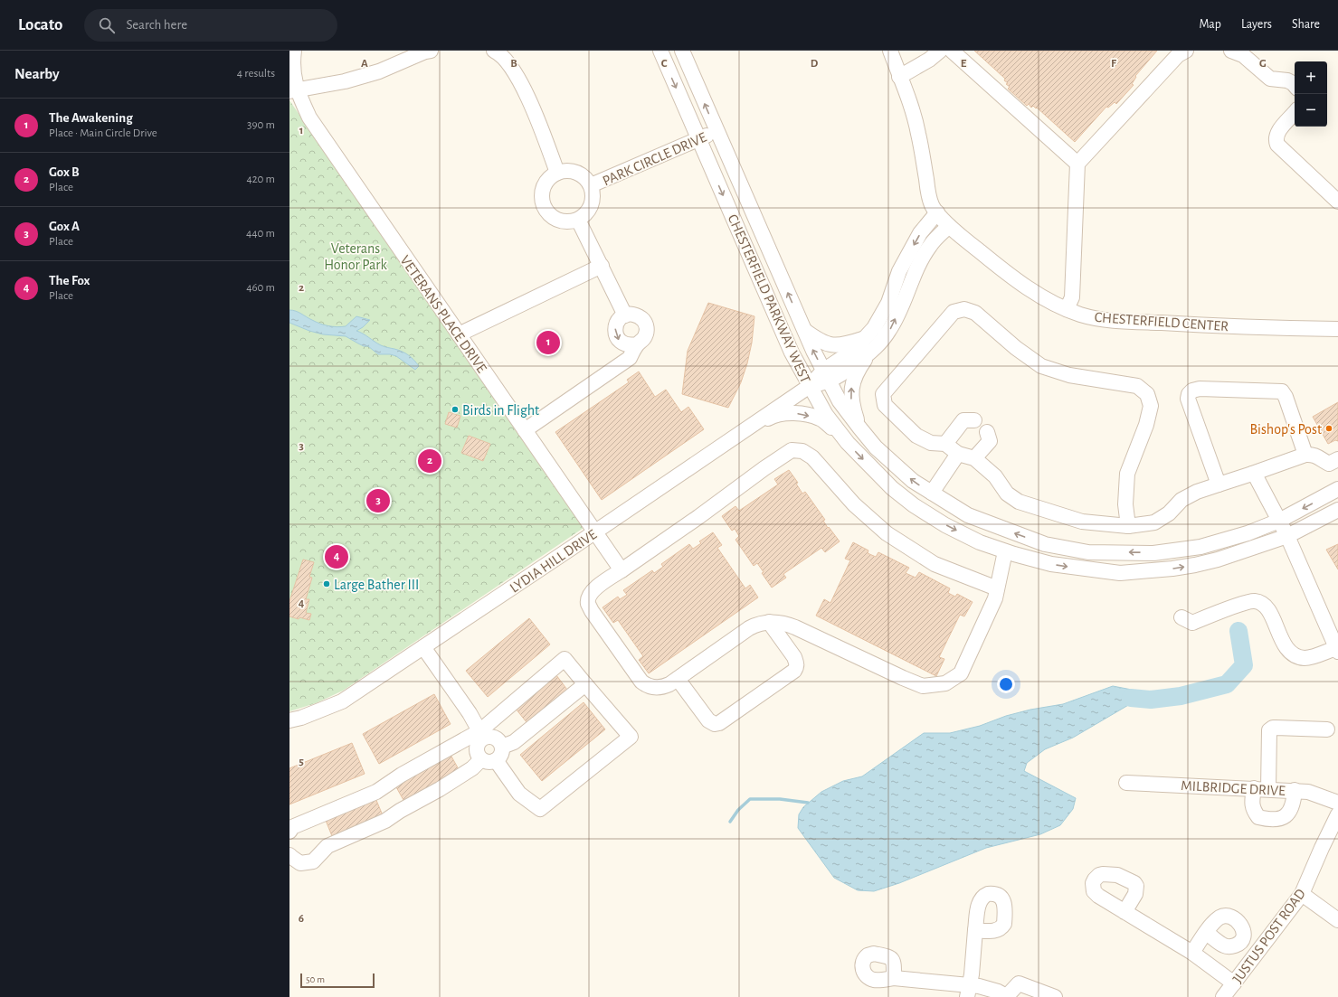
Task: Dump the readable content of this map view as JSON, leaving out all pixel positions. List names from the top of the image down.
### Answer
{
  "streets": {
    "street": [
      "PARK CIRCLE DRIVE",
      "CHESTERFIELD PARKWAY WEST",
      "VETERANS PLACE DRIVE",
      "CHESTERFIELD CENTER",
      "LYDIA HILL DRIVE",
      "MILBRIDGE DRIVE",
      "JUSTUS POST ROAD"
    ]
  },
  "crossings": [
    ["PARK CIRCLE DRIVE", "CHESTERFIELD PARKWAY WEST"],
    ["CHESTERFIELD PARKWAY WEST", "LYDIA HILL DRIVE"],
    ["VETERANS PLACE DRIVE", "LYDIA HILL DRIVE"]
  ],
  "parks": ["Veterans Honor Park"],
  "places": ["Birds in Flight", "Bishop's Post", "Large Bather III"],
  "scale_bar": "50 m",
  "page": {
    "header": "Locato",
    "search": "Search here",
    "nav": ["Map", "Layers", "Share"],
    "heading": ["Nearby", "4 results"],
    "map_buttons": ["+", "−"],
    "list": [
      {
        "mark": "1",
        "name": "The Awakening",
        "note": "Place · Main Circle Drive",
        "value": "390 m"
      },
      {
        "mark": "2",
        "name": "Gox B",
        "note": "Place",
        "value": "420 m"
      },
      {
        "mark": "3",
        "name": "Gox A",
        "note": "Place",
        "value": "440 m"
      },
      {
        "mark": "4",
        "name": "The Fox",
        "note": "Place",
        "value": "460 m"
      }
    ],
    "pins": [
      "1",
      "2",
      "3",
      "4"
    ],
    "scale": "50 m"
  },
  "grid": {
    "columns": [
      "A",
      "B",
      "C",
      "D",
      "E",
      "F",
      "G"
    ],
    "rows": [
      "1",
      "2",
      "3",
      "4",
      "5",
      "6"
    ]
  }
}
